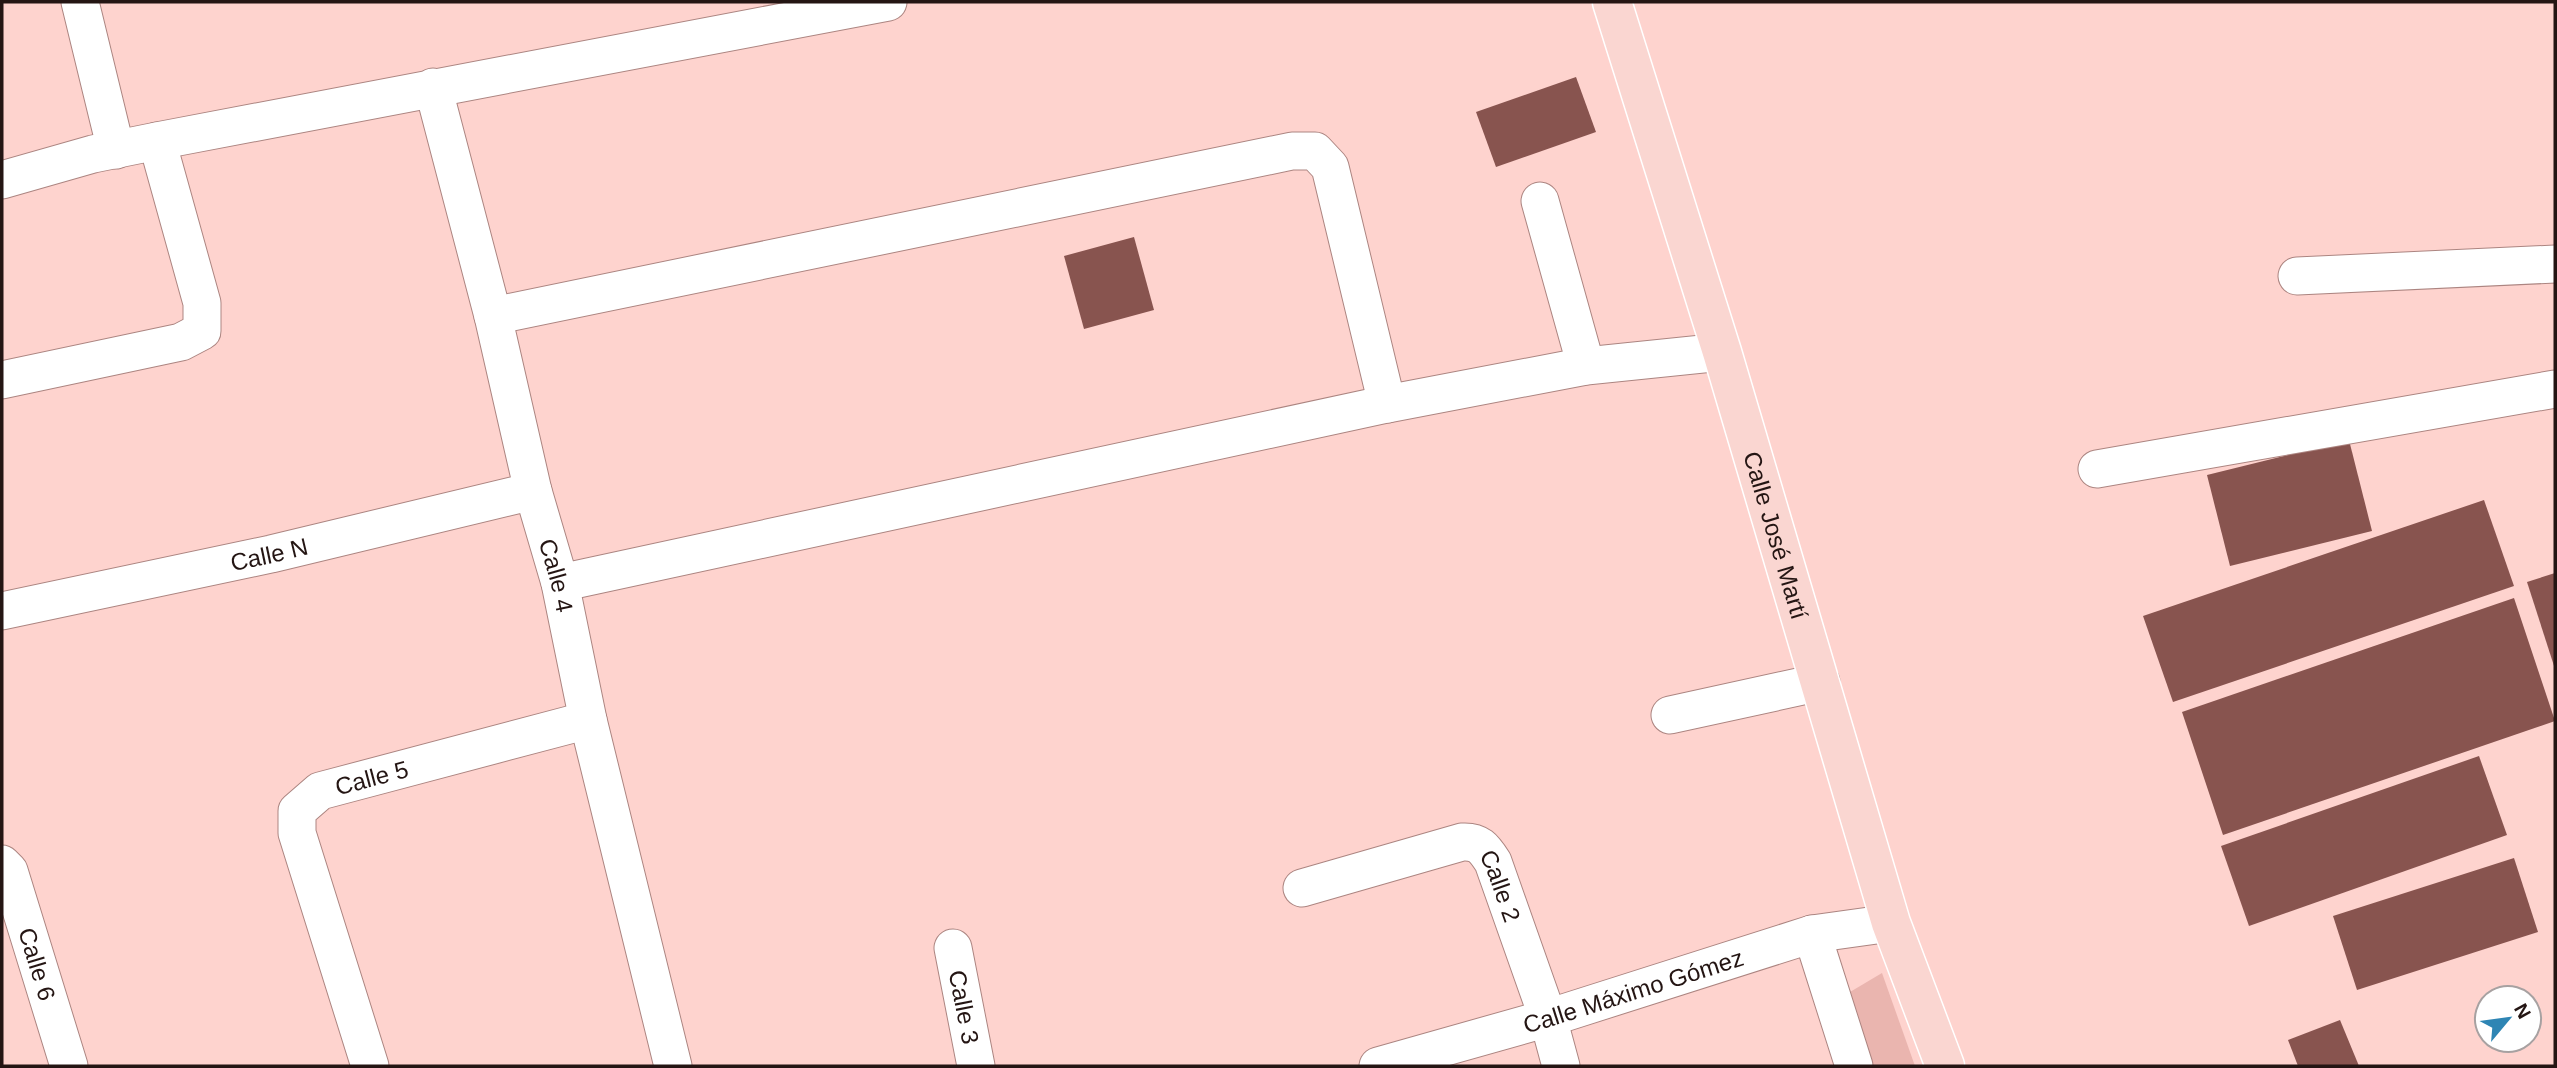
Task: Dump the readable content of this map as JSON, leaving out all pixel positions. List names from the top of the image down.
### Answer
{
  "streets": {
    "main road": ["Calle José Martí"],
    "street": [
      "Calle N",
      "Calle 4",
      "Calle 5",
      "Calle 2",
      "Calle 6",
      "Calle Máximo Gómez",
      "Calle 3"
    ]
  },
  "crossings": [
    ["Calle José Martí", "Calle Máximo Gómez"],
    ["Calle N", "Calle 4"],
    ["Calle 4", "Calle 5"],
    ["Calle 2", "Calle Máximo Gómez"]
  ],
  "north": "top right"
}
